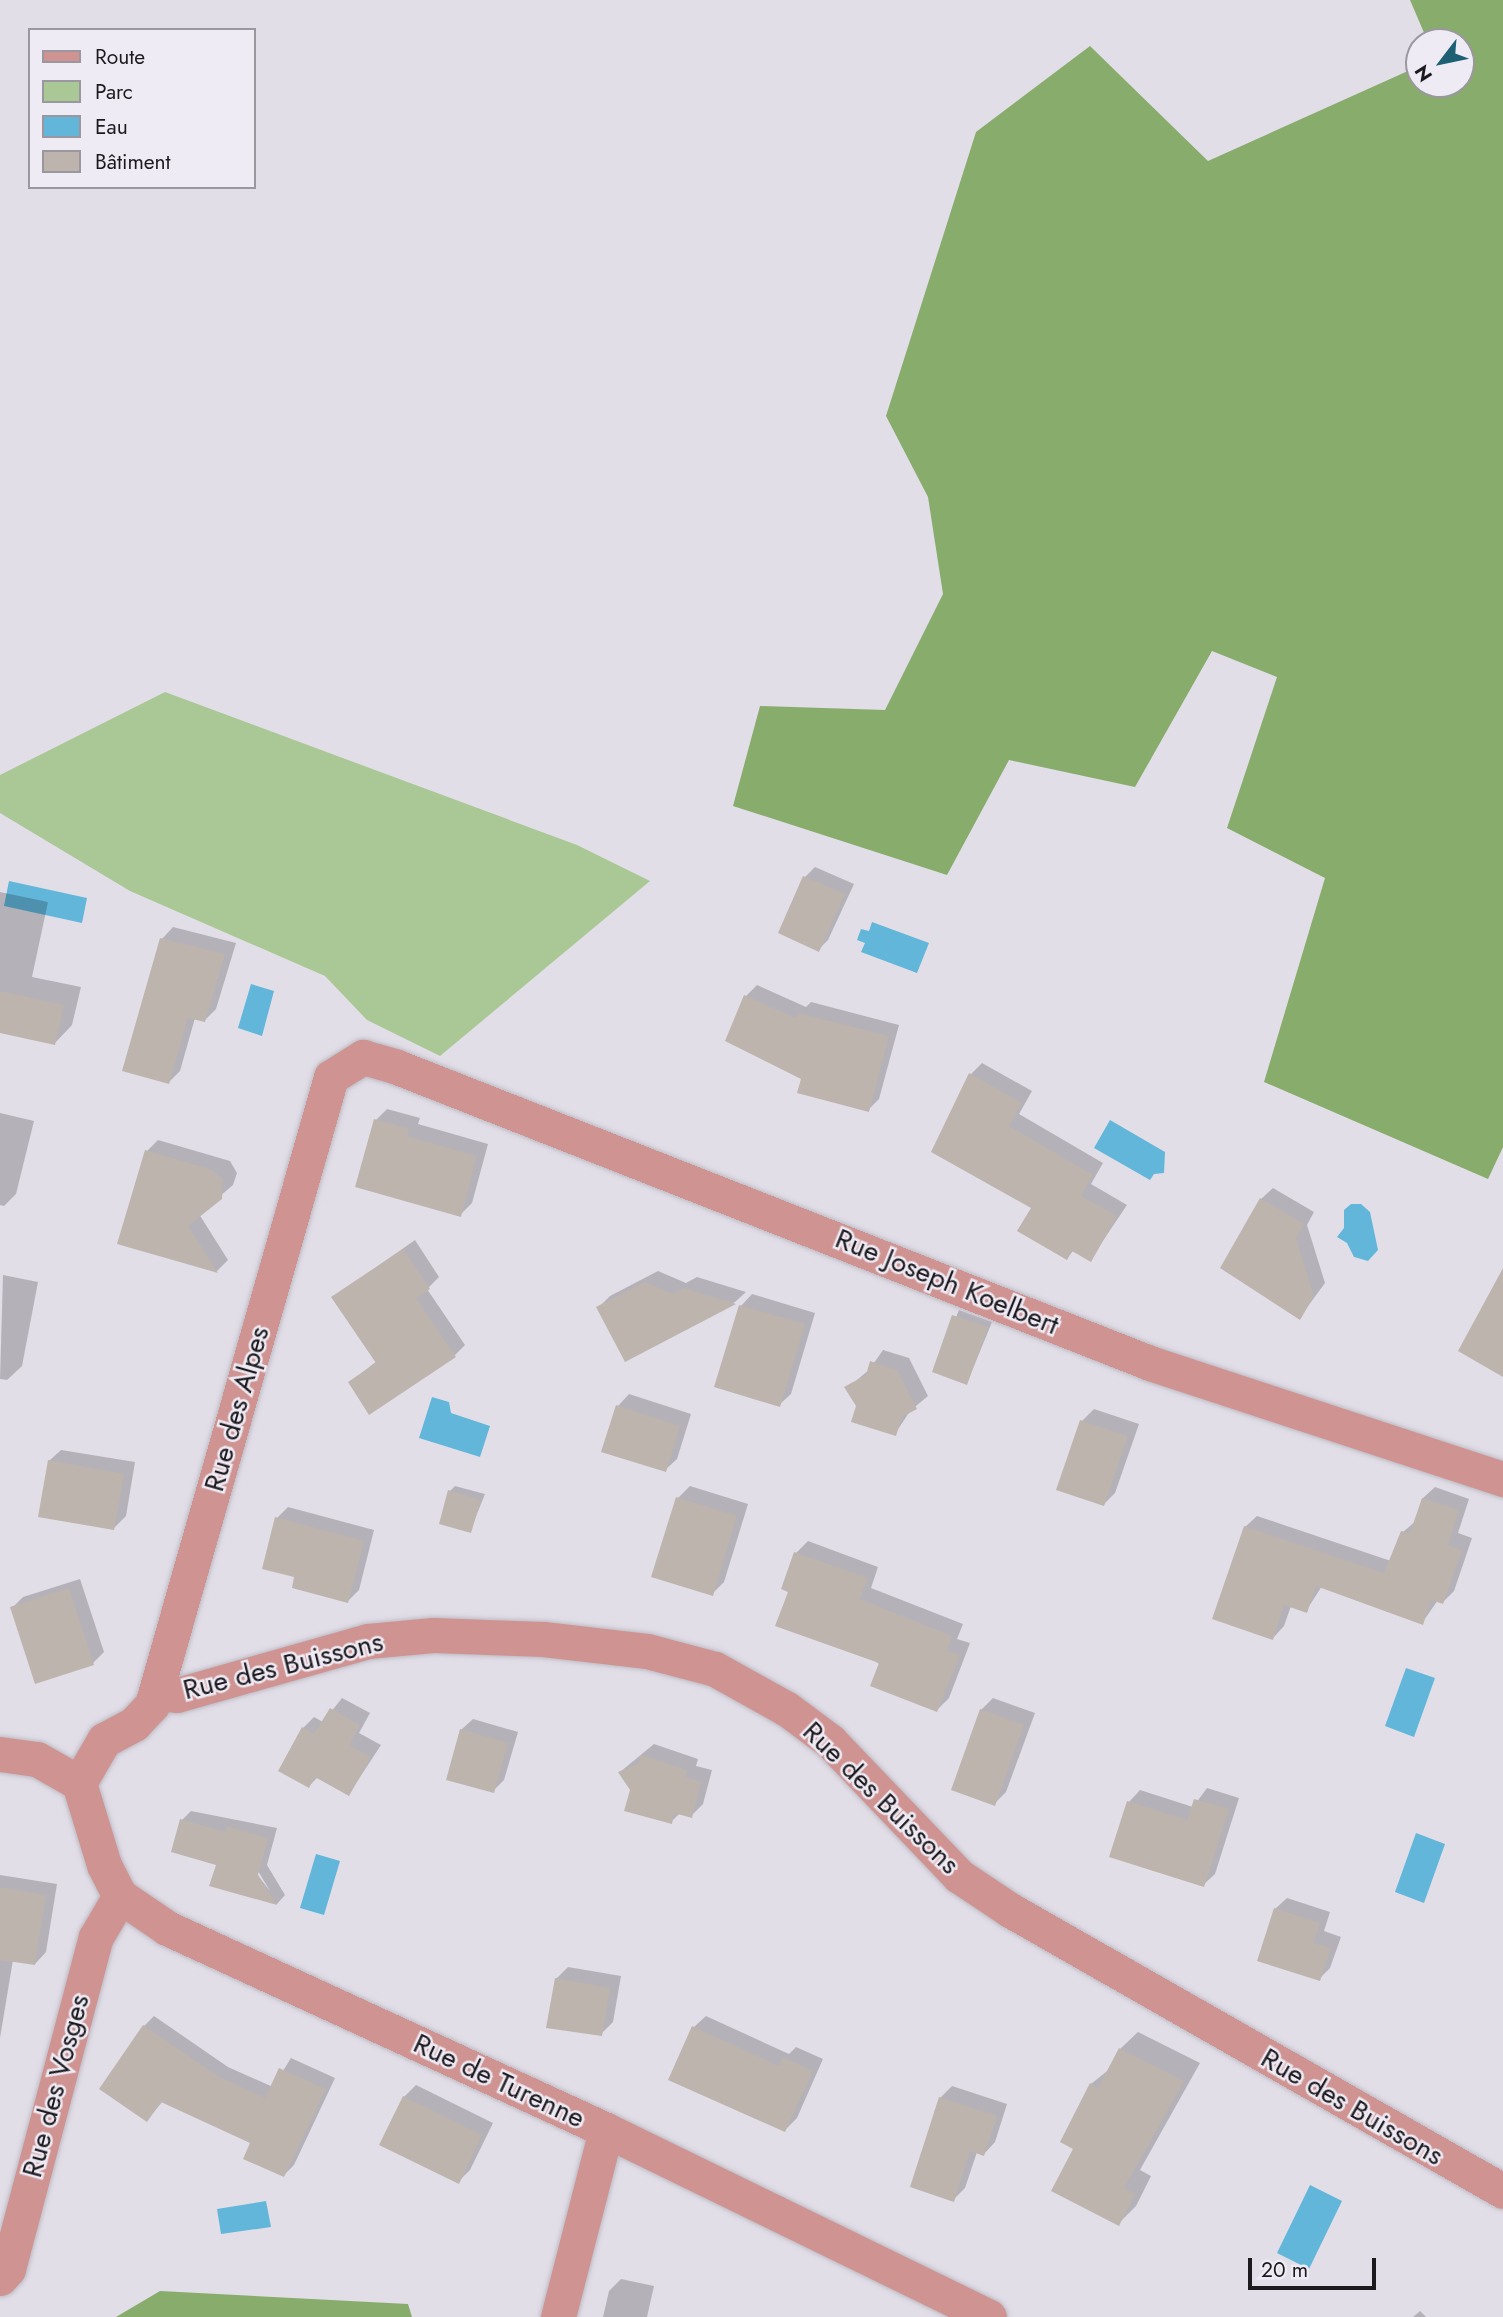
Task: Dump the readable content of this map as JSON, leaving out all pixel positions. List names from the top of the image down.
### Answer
{
  "streets": {
    "street": [
      "Rue Joseph Koelbert",
      "Rue des Alpes",
      "Rue des Buissons",
      "Rue de Turenne",
      "Rue des Vosges"
    ]
  },
  "crossings": [
    ["Rue Joseph Koelbert", "Rue des Alpes"],
    ["Rue des Alpes", "Rue des Buissons"],
    ["Rue des Alpes", "Rue de Turenne"],
    ["Rue de Turenne", "Rue des Vosges"]
  ],
  "legend": [
    "Route",
    "Parc",
    "Eau",
    "Bâtiment"
  ],
  "scale_bar": "20 m",
  "north": "bottom left"
}
